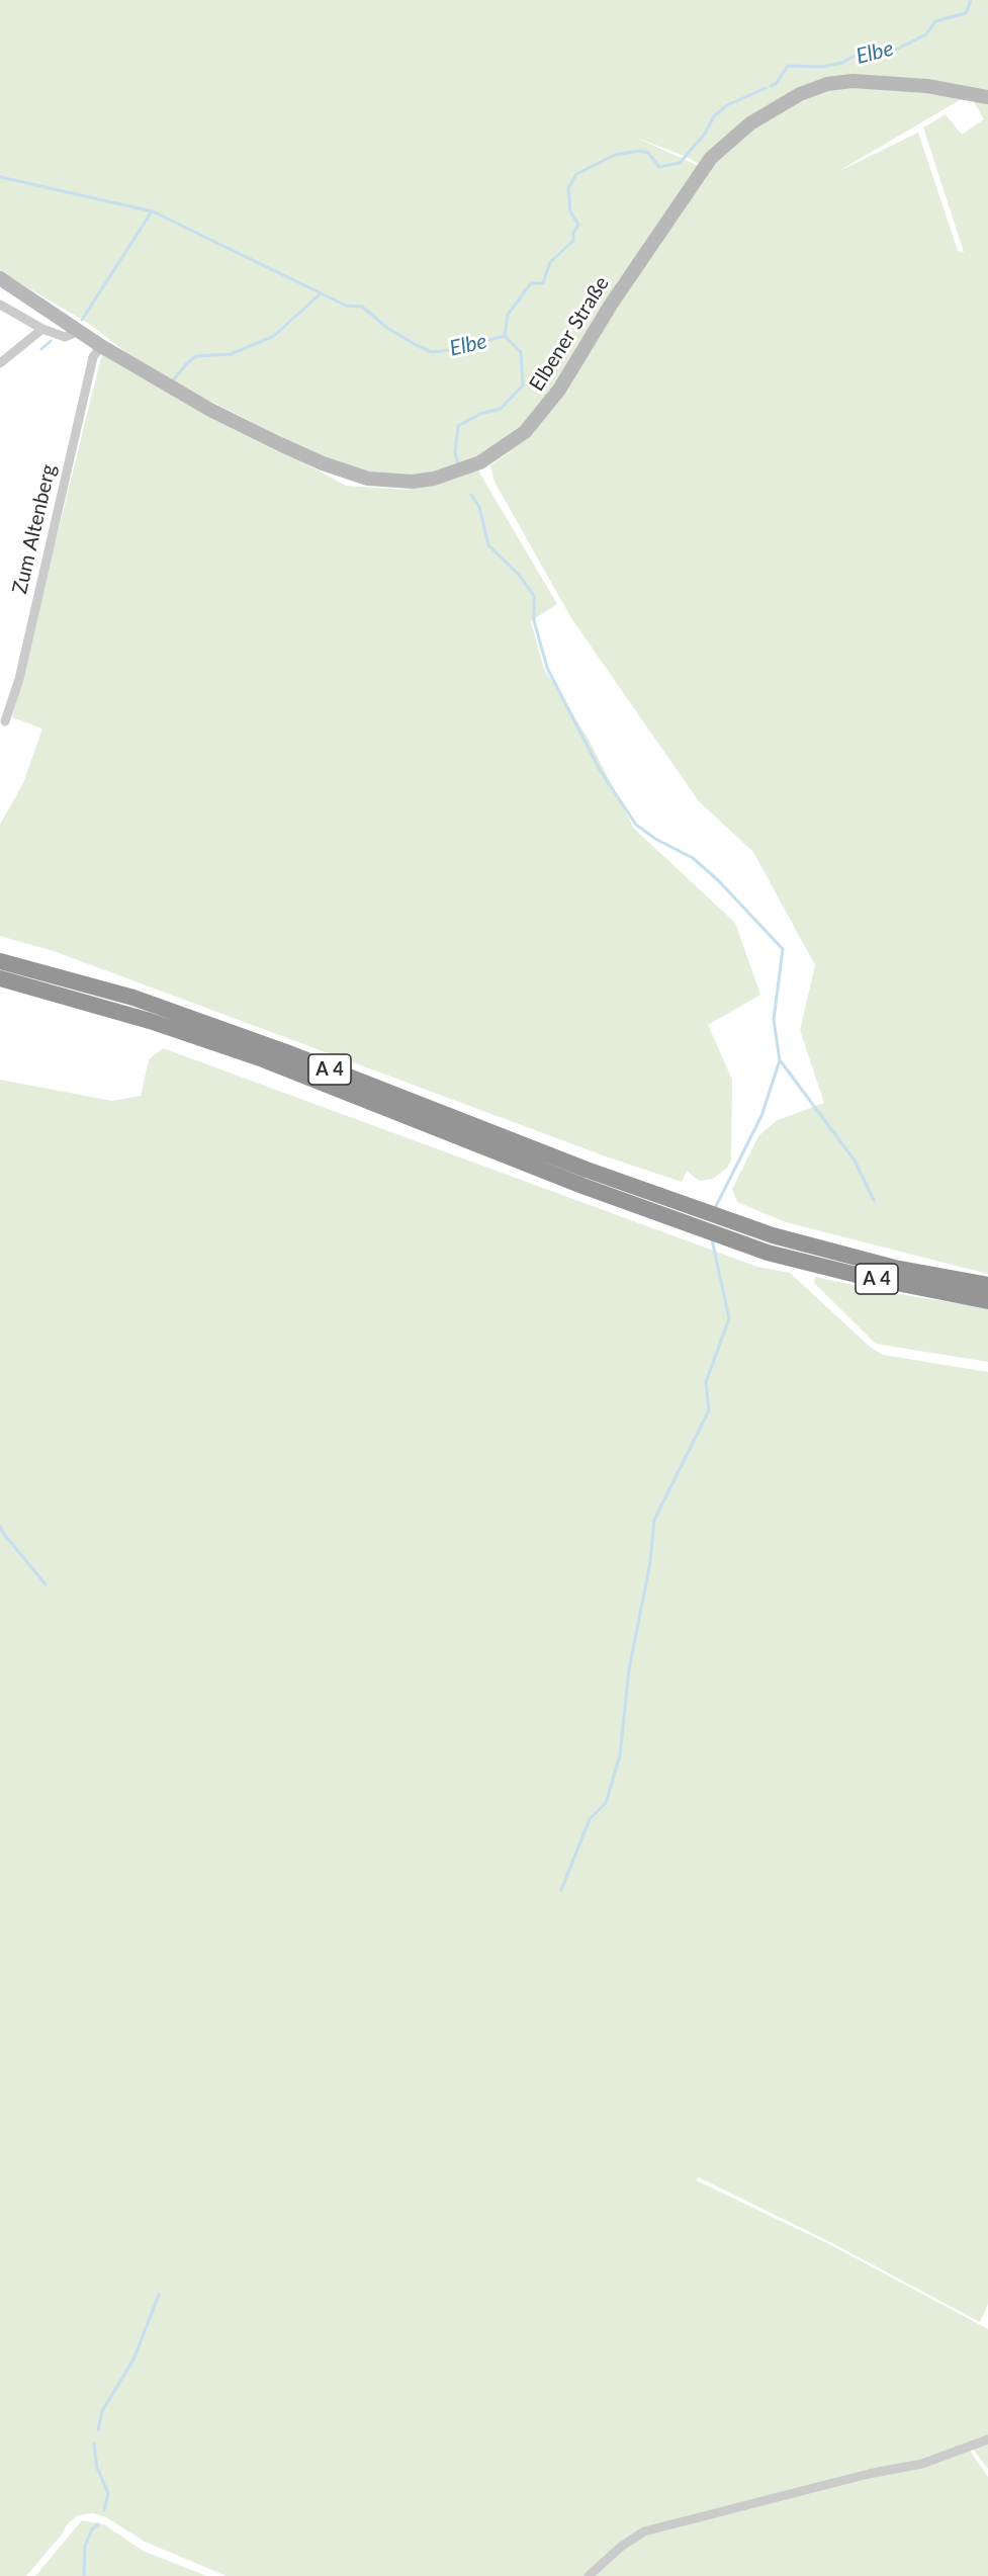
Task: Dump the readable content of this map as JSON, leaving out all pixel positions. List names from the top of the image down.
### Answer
{
  "streets": {
    "highway": ["A 4"],
    "street": ["Elbener Straße", "Zum Altenberg"]
  },
  "crossings": [
    ["Elbener Straße", "Zum Altenberg"]
  ],
  "water": ["Elbe"]
}
